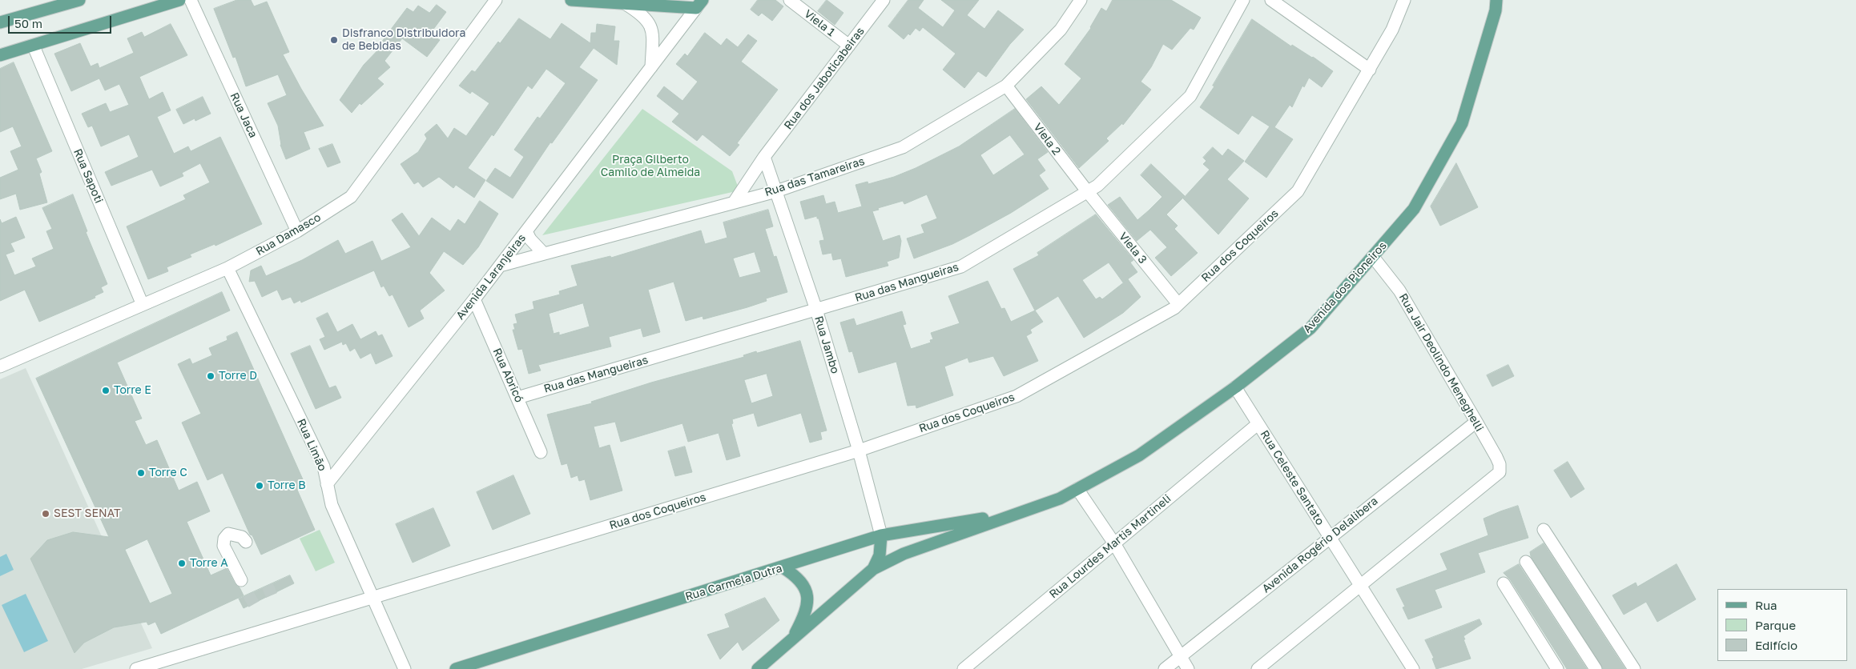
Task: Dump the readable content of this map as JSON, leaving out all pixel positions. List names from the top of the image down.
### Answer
{
  "streets": {
    "main road": ["Avenida dos Pioneiros", "Rua Carmela Dutra"],
    "street": [
      "Viela 1",
      "Rua dos Jaboticabeiras",
      "Rua Jaca",
      "Viela 2",
      "Rua Sapoti",
      "Rua das Tamareiras",
      "Rua Damasco",
      "Rua dos Coqueiros",
      "Viela 3",
      "Avenida Laranjeiras",
      "Rua das Mangueiras",
      "Rua Jambo",
      "Rua Jair Deolindo Meneghelli",
      "Rua Abricó",
      "Rua Limão",
      "Rua Celeste Santato",
      "Avenida Rogério Delalibera",
      "Rua Lourdes Martis Martineli"
    ]
  },
  "crossings": [
    ["Viela 1", "Rua dos Jaboticabeiras"],
    ["Rua dos Jaboticabeiras", "Rua das Tamareiras"],
    ["Rua dos Jaboticabeiras", "Rua Jambo"],
    ["Rua Jaca", "Rua Damasco"],
    ["Viela 2", "Rua das Tamareiras"],
    ["Viela 2", "Viela 3"],
    ["Viela 2", "Rua das Mangueiras"],
    ["Rua Sapoti", "Rua Damasco"],
    ["Rua das Tamareiras", "Avenida Laranjeiras"],
    ["Rua das Tamareiras", "Rua Jambo"],
    ["Rua Damasco", "Rua Limão"],
    ["Rua dos Coqueiros", "Viela 3"],
    ["Rua dos Coqueiros", "Rua Jambo"],
    ["Rua dos Coqueiros", "Rua Limão"],
    ["Viela 3", "Rua das Mangueiras"],
    ["Avenida Laranjeiras", "Rua Abricó"],
    ["Avenida Laranjeiras", "Rua Limão"],
    ["Rua das Mangueiras", "Rua Jambo"],
    ["Rua das Mangueiras", "Rua Abricó"],
    ["Avenida dos Pioneiros", "Rua Jair Deolindo Meneghelli"],
    ["Avenida dos Pioneiros", "Rua Celeste Santato"],
    ["Avenida dos Pioneiros", "Rua Carmela Dutra"],
    ["Rua Jambo", "Rua Carmela Dutra"],
    ["Rua Jair Deolindo Meneghelli", "Rua Celeste Santato"],
    ["Rua Jair Deolindo Meneghelli", "Avenida Rogério Delalibera"],
    ["Rua Celeste Santato", "Avenida Rogério Delalibera"],
    ["Rua Celeste Santato", "Rua Lourdes Martis Martineli"]
  ],
  "parks": ["Praça Gilberto Camilo de Almeida"],
  "places": [
    "Disfranco Distribuidora de Bebidas",
    "Torre D",
    "Torre E",
    "Torre C",
    "Torre B",
    "SEST SENAT",
    "Torre A"
  ],
  "legend": ["Rua", "Parque", "Edifício"],
  "scale_bar": "50 m"
}
